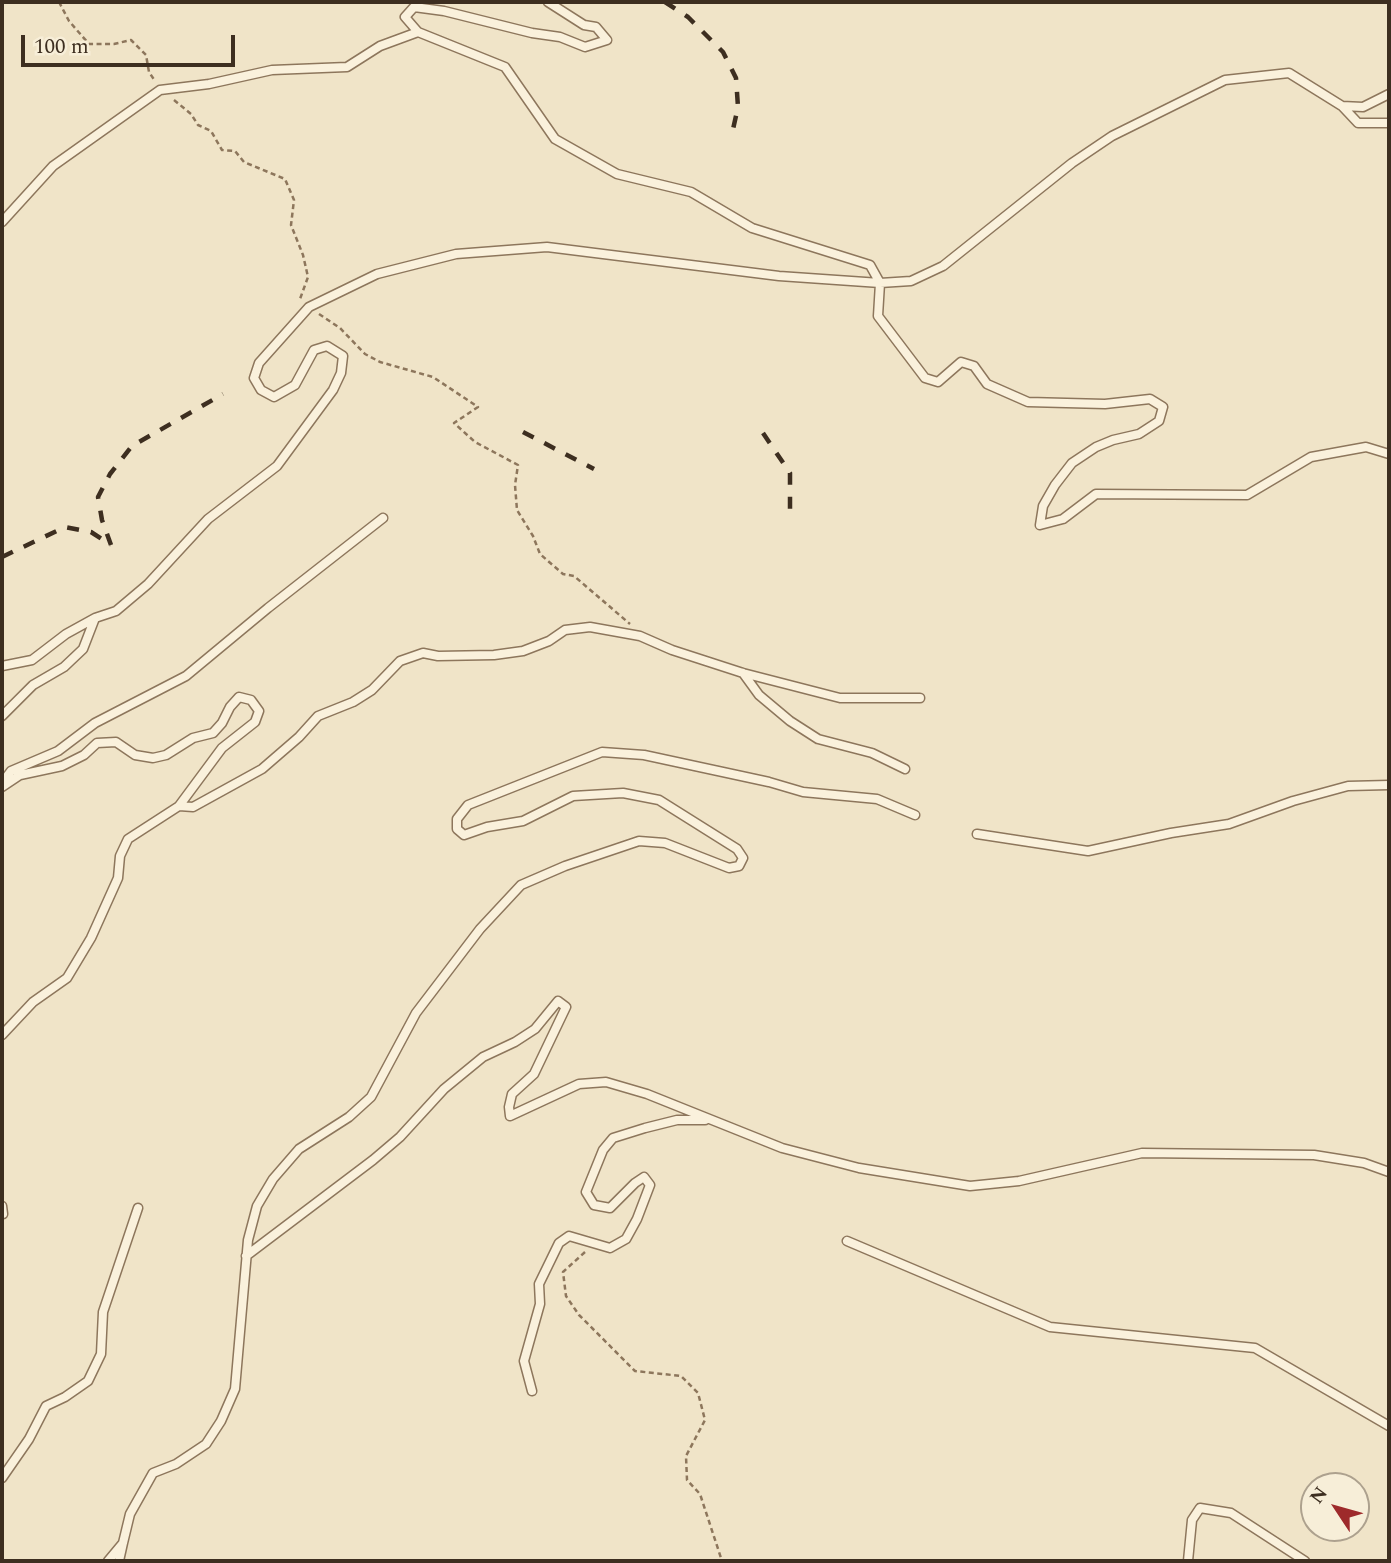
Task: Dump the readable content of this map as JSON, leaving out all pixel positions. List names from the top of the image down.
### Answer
{
  "scale_bar": "100 m",
  "north": "top left"
}
